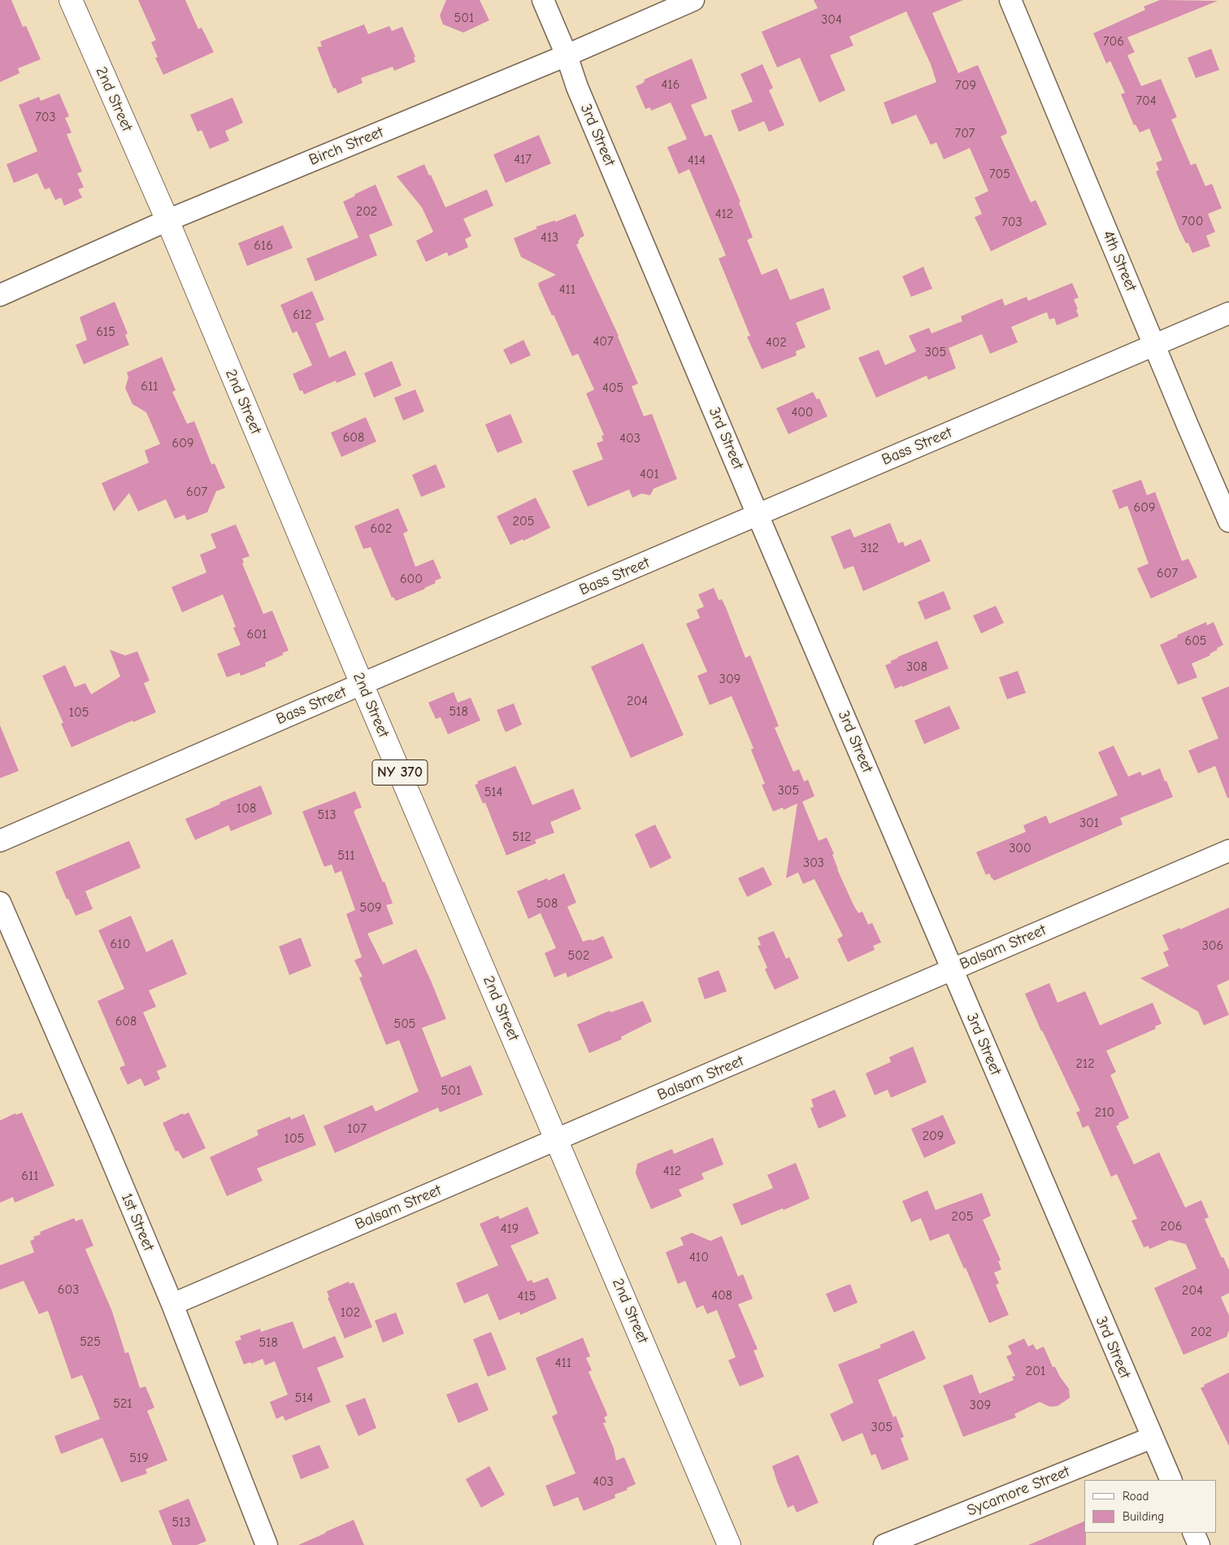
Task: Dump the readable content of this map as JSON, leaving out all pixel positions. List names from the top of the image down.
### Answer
{
  "streets": {
    "main road": ["2nd Street", "NY 370"],
    "street": [
      "3rd Street",
      "Birch Street",
      "4th Street",
      "Bass Street",
      "Balsam Street",
      "1st Street",
      "Sycamore Street"
    ]
  },
  "crossings": [
    ["2nd Street", "Birch Street"],
    ["2nd Street", "Bass Street"],
    ["2nd Street", "Balsam Street"],
    ["3rd Street", "Birch Street"],
    ["3rd Street", "Bass Street"],
    ["3rd Street", "Balsam Street"],
    ["3rd Street", "Sycamore Street"],
    ["4th Street", "Bass Street"],
    ["Balsam Street", "1st Street"]
  ],
  "house_numbers": [
    "501",
    "304",
    "706",
    "416",
    "709",
    "704",
    "703",
    "707",
    "417",
    "414",
    "705",
    "202",
    "412",
    "700",
    "703",
    "413",
    "616",
    "411",
    "612",
    "615",
    "407",
    "402",
    "305",
    "611",
    "405",
    "400",
    "608",
    "403",
    "609",
    "401",
    "607",
    "609",
    "205",
    "602",
    "312",
    "607",
    "600",
    "601",
    "605",
    "308",
    "309",
    "204",
    "518",
    "105",
    "305",
    "514",
    "108",
    "513",
    "301",
    "512",
    "300",
    "511",
    "303",
    "508",
    "509",
    "610",
    "306",
    "502",
    "608",
    "505",
    "212",
    "501",
    "210",
    "107",
    "209",
    "105",
    "412",
    "611",
    "205",
    "206",
    "419",
    "410",
    "603",
    "204",
    "408",
    "415",
    "102",
    "202",
    "525",
    "518",
    "411",
    "201",
    "514",
    "521",
    "309",
    "305",
    "519",
    "403",
    "513"
  ],
  "legend": ["Road", "Building"]
}
